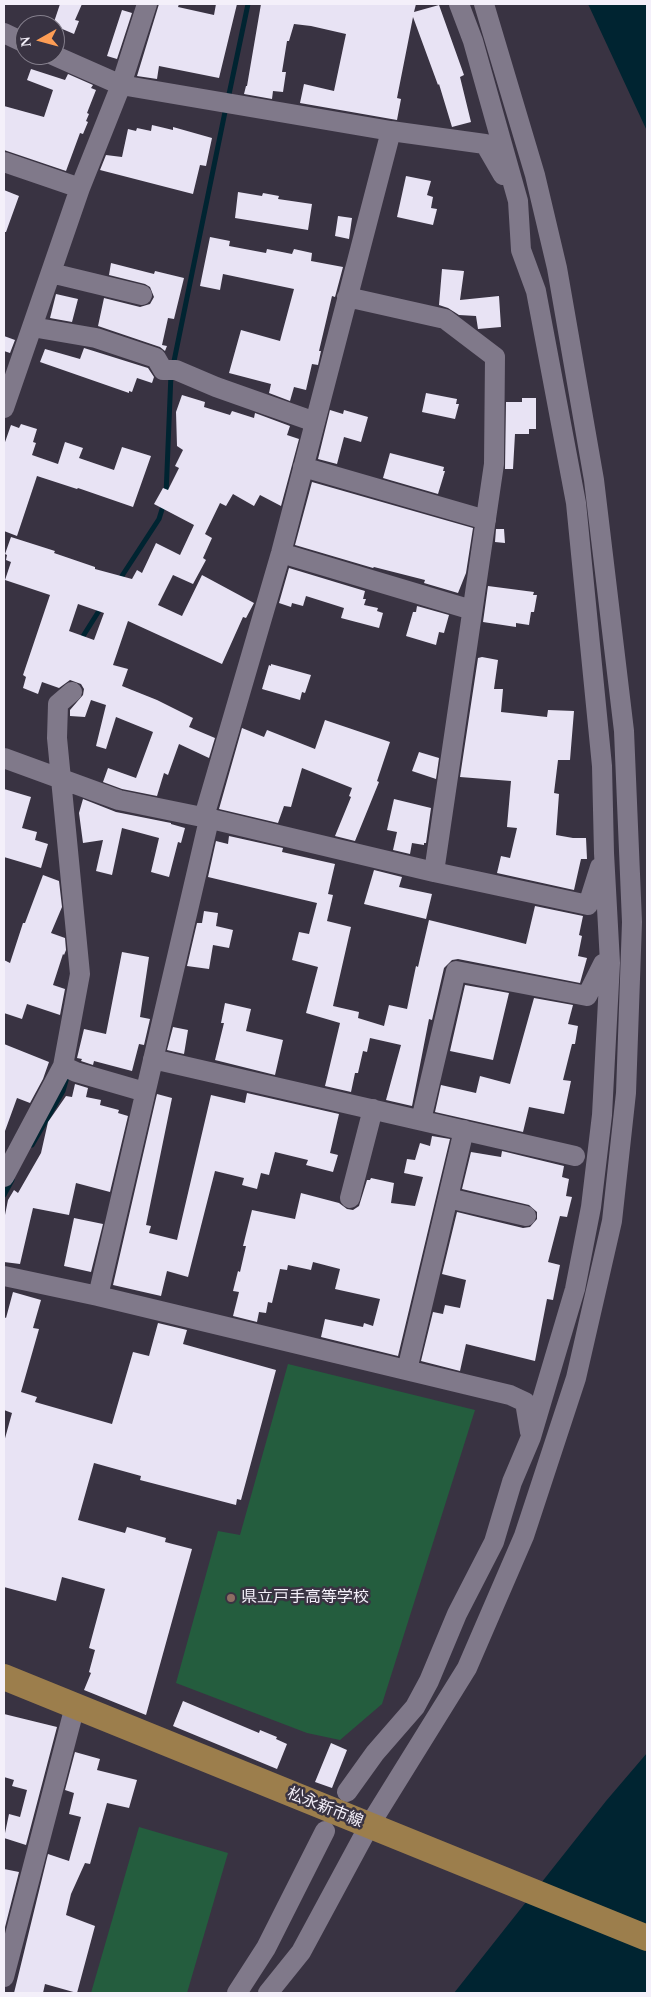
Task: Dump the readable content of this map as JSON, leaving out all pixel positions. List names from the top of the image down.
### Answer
{
  "streets": {
    "main road": ["松永新市線"]
  },
  "places": ["県立戸手高等学校"],
  "north": "left"
}
